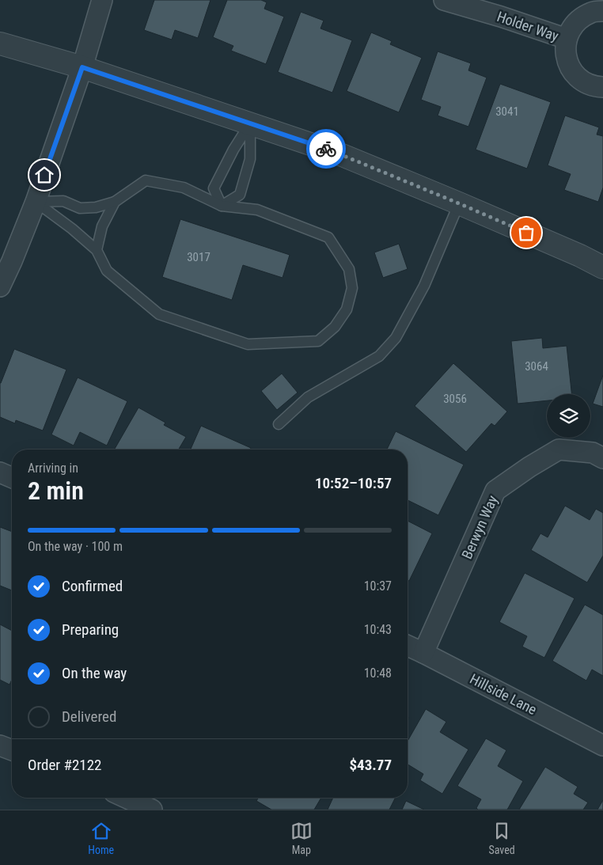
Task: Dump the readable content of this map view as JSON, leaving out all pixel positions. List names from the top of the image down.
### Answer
{
  "streets": {
    "street": ["Holder Way", "Berwyn Way", "Hillside Lane"]
  },
  "crossings": [
    ["Berwyn Way", "Hillside Lane"]
  ],
  "house_numbers": [
    "3041",
    "3017",
    "3064",
    "3056"
  ],
  "page": {
    "heading": ["2 min", "Arriving in", "10:52–10:57"],
    "panel": ["Order #2122", "$43.77"],
    "bar": "On the way · 100 m",
    "list": [
      ["Confirmed", "10:37"],
      ["Preparing", "10:43"],
      ["On the way", "10:48"],
      "Delivered"
    ],
    "tabs": ["Home", "Map", "Saved"]
  }
}
